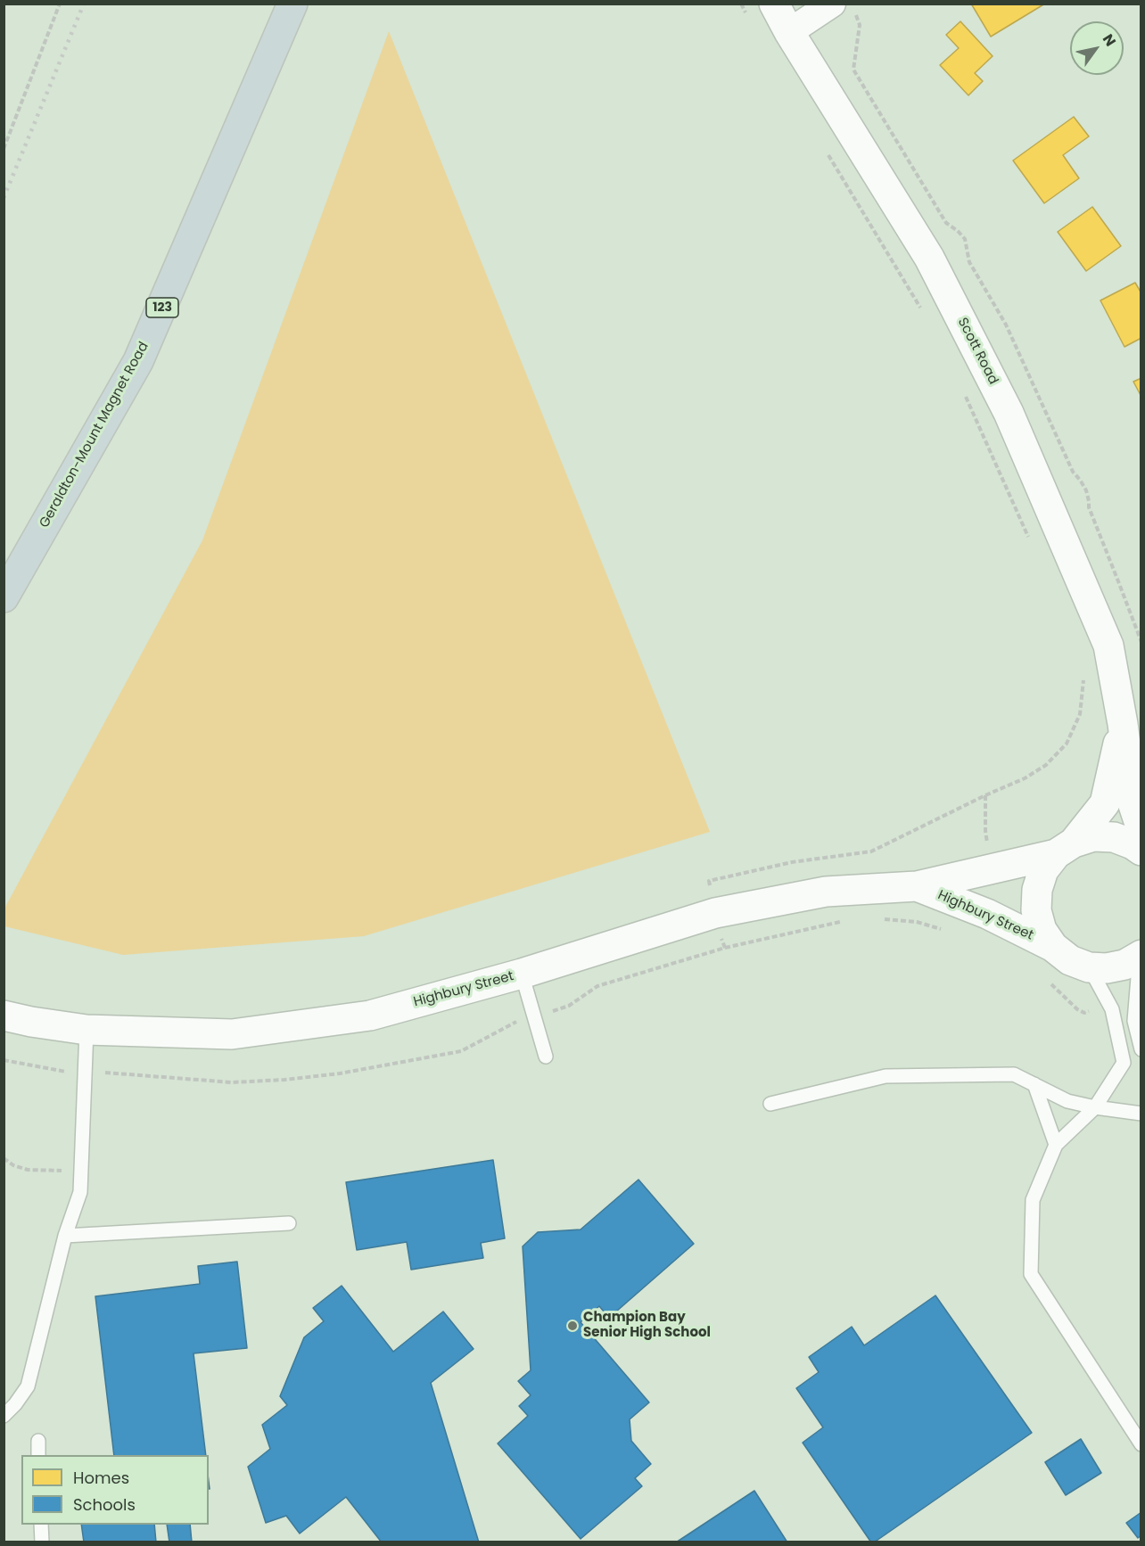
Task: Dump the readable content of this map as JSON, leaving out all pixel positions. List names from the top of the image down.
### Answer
{
  "streets": {
    "highway": ["123", "Geraldton-Mount Magnet Road"],
    "street": ["Scott Road", "Highbury Street"]
  },
  "crossings": [
    ["Scott Road", "Highbury Street"]
  ],
  "places": ["Champion Bay Senior High School"],
  "legend": ["Homes", "Schools"],
  "north": "top right"
}
